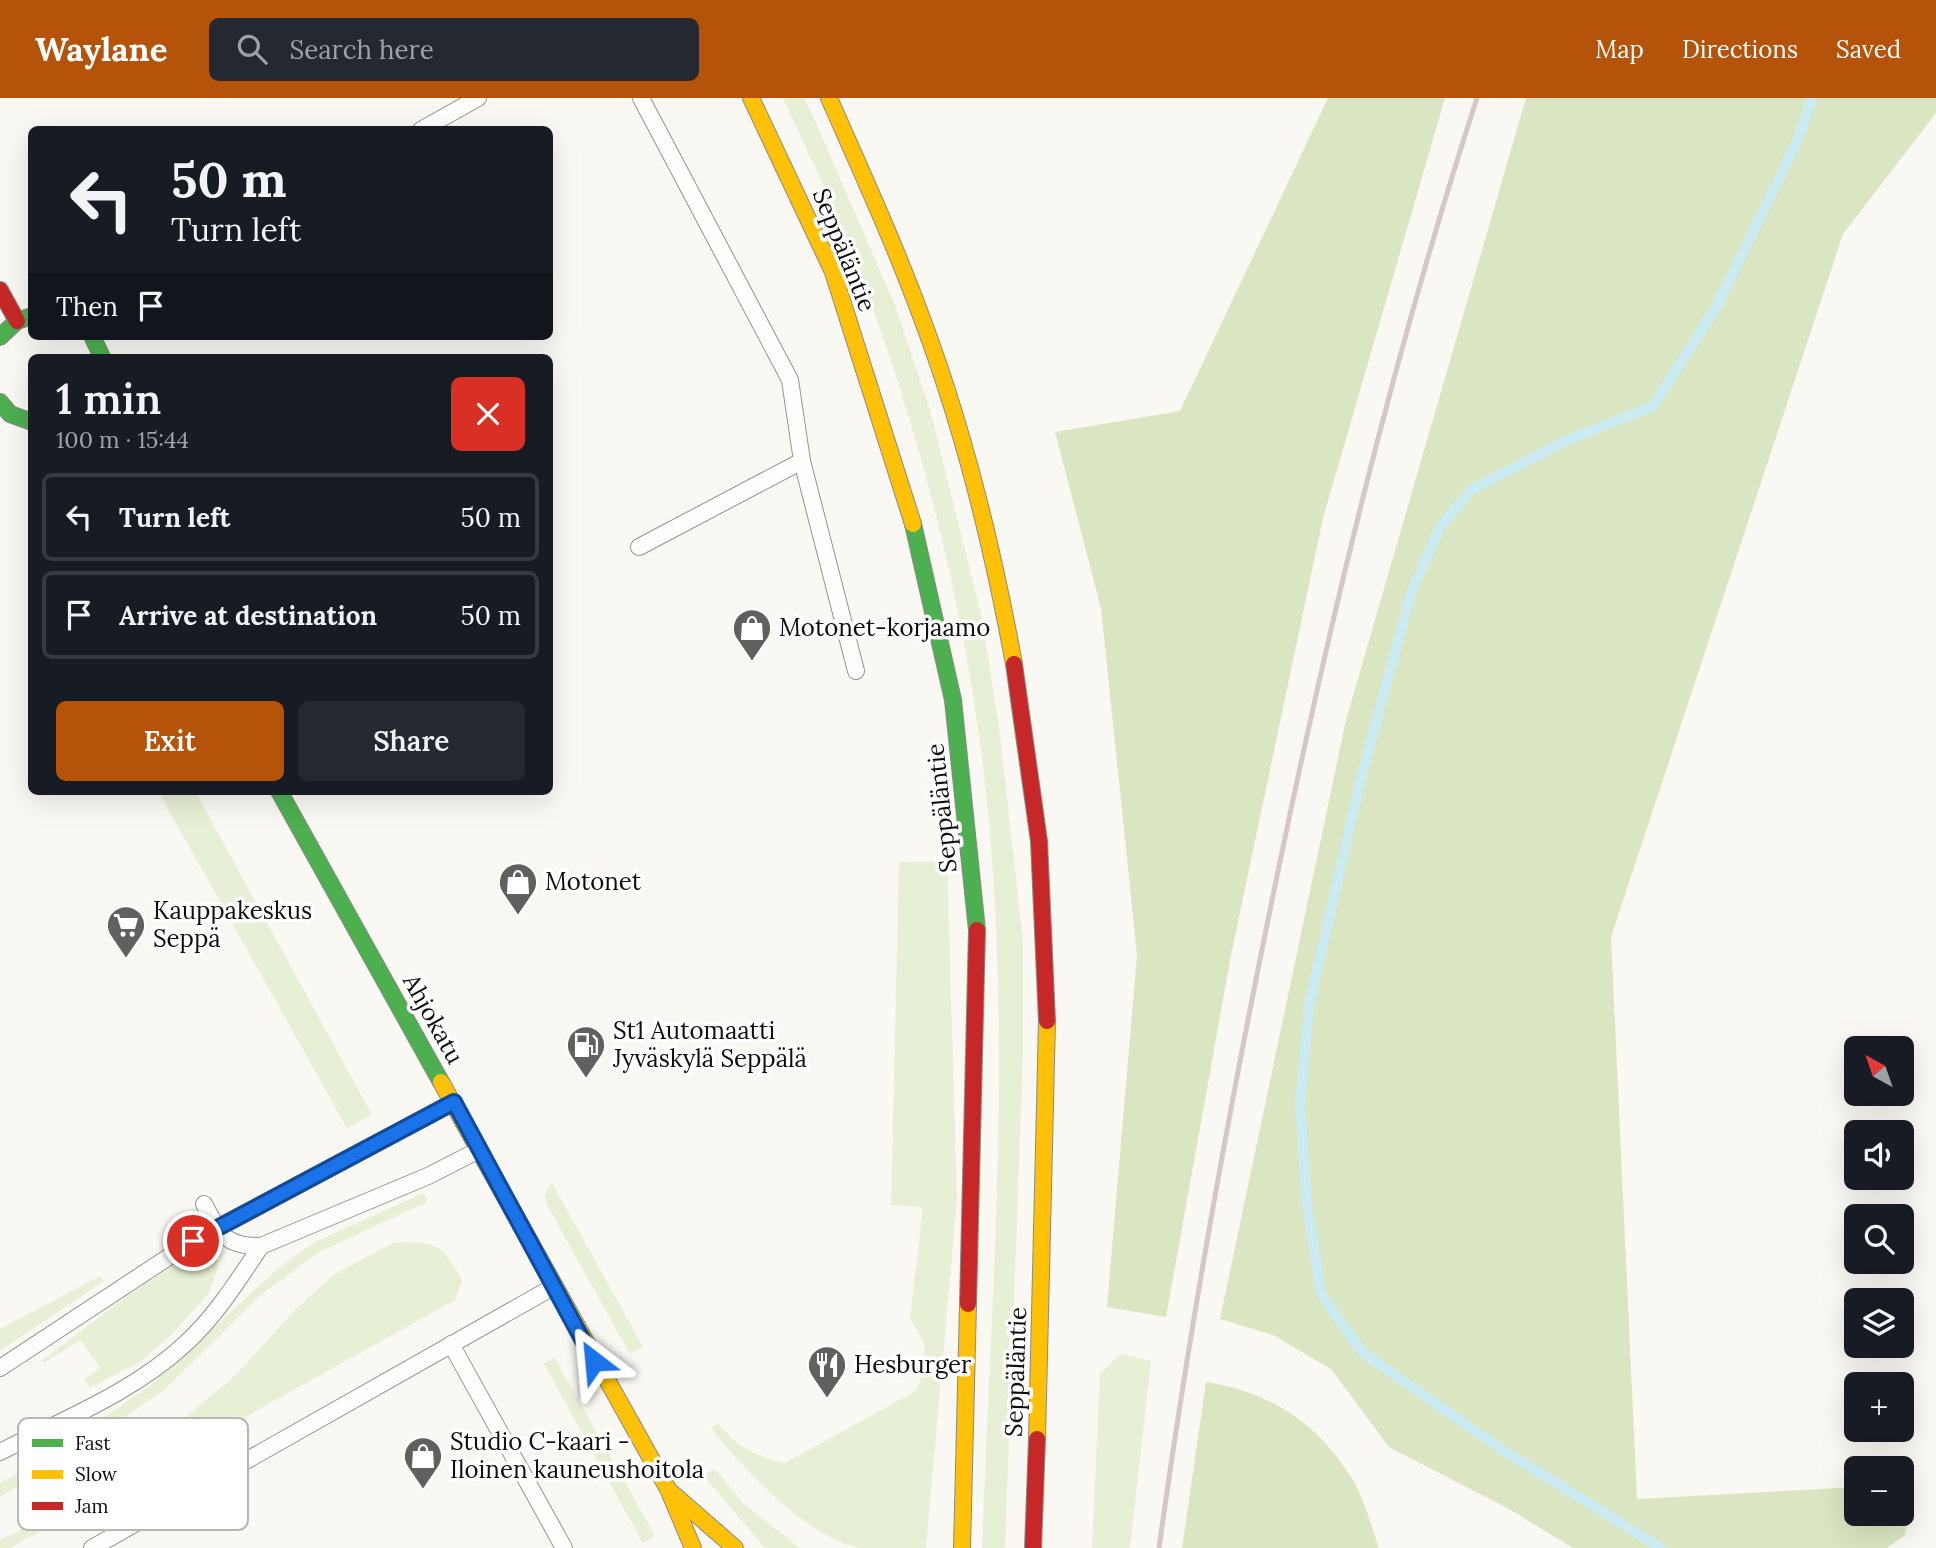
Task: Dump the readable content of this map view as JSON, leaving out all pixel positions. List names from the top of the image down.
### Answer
{
  "streets": {
    "main road": ["Seppäläntie", "Ahjokatu"]
  },
  "places": {
    "shop": ["Motonet-korjaamo", "Motonet", "Studio C-kaari - Iloinen kauneushoitola"],
    "supermarket": ["Kauppakeskus Seppä"],
    "fuel station": ["St1 Automaatti Jyväskylä Seppälä"],
    "restaurant": ["Hesburger"]
  },
  "legend": ["Fast", "Slow", "Jam"],
  "north": "top left",
  "page": {
    "header": "Waylane",
    "search": "Search here",
    "nav": ["Map", "Directions", "Saved"],
    "turn": ["50 m", "Turn left"],
    "then": "Then",
    "heading": ["1 min", "100 m · 15:44"],
    "list": [
      {
        "name": "Turn left",
        "value": "50 m"
      },
      {
        "name": "Arrive at destination",
        "value": "50 m"
      }
    ],
    "buttons": ["Exit", "Share"],
    "map_buttons": ["+", "−"]
  }
}
